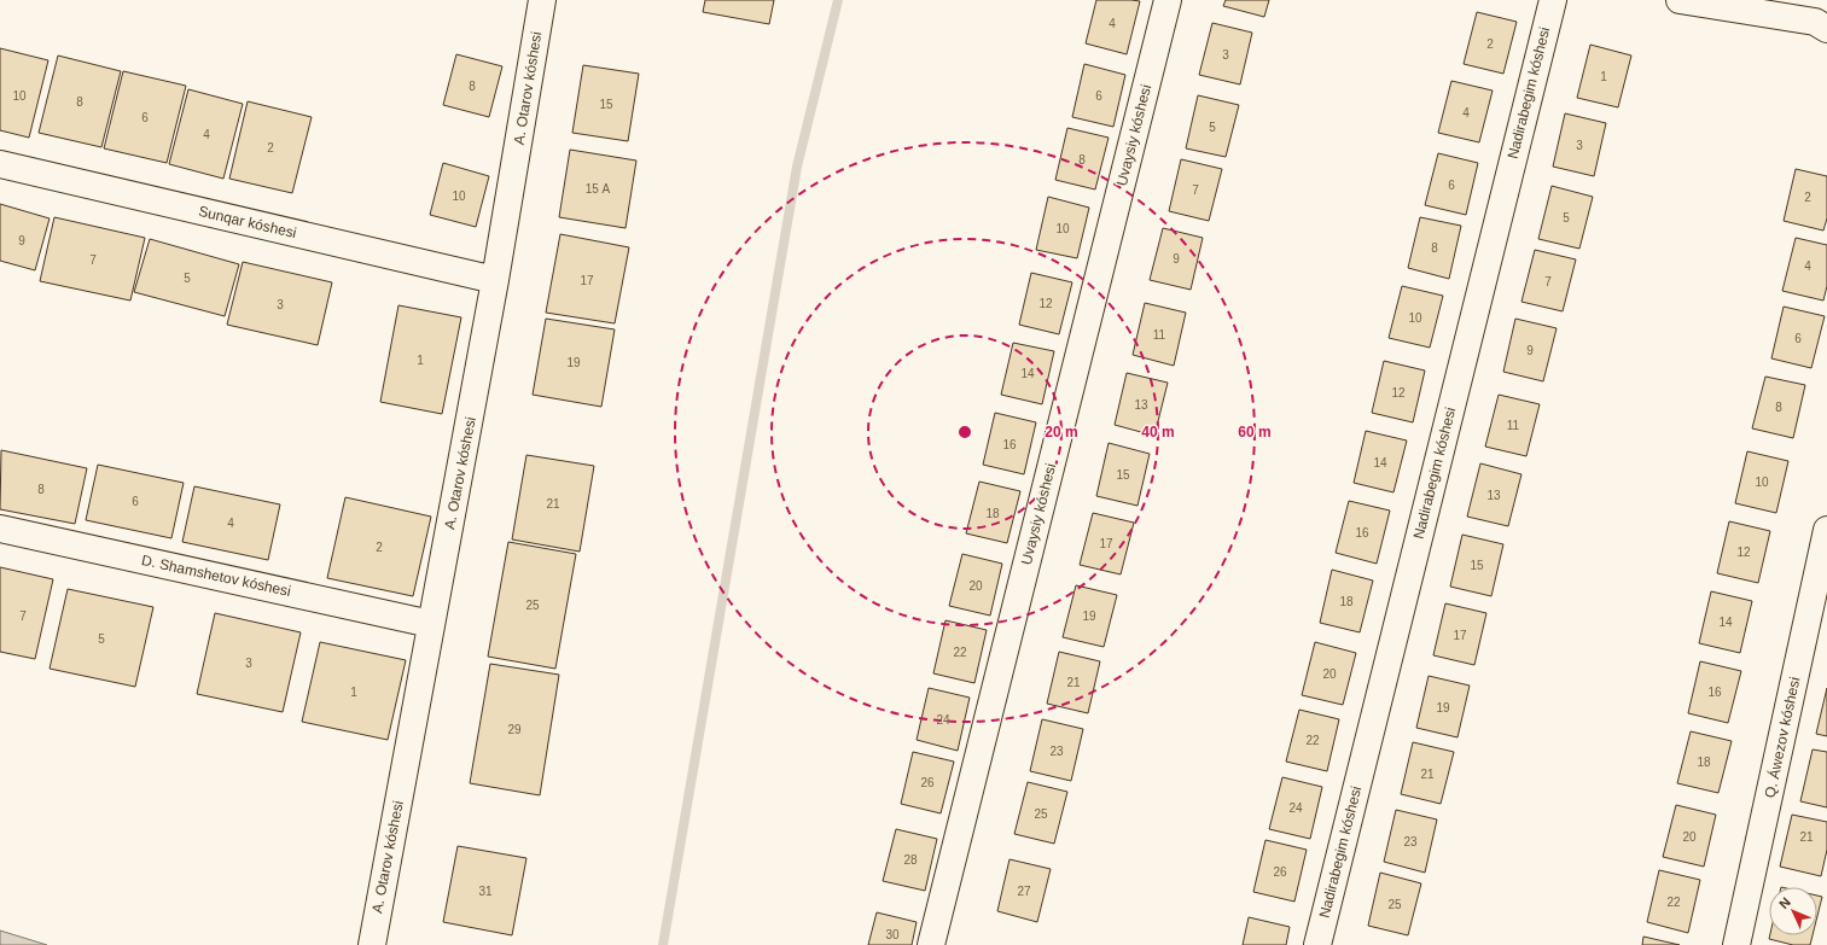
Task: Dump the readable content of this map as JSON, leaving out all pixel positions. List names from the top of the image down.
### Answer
{
  "streets": {
    "street": [
      "A. Otarov kóshesi",
      "Nadirabegim kóshesi",
      "Uvaysiy kóshesi",
      "Sunqar kóshesi",
      "D. Shamshetov kóshesi",
      "Q. Áwezov kóshesi"
    ]
  },
  "crossings": [
    ["A. Otarov kóshesi", "Sunqar kóshesi"],
    ["A. Otarov kóshesi", "D. Shamshetov kóshesi"]
  ],
  "house_numbers": [
    "4",
    "2",
    "3",
    "1",
    "8",
    "10",
    "6",
    "8",
    "15",
    "4",
    "6",
    "5",
    "4",
    "3",
    "2",
    "8",
    "6",
    "15 А",
    "7",
    "10",
    "2",
    "5",
    "10",
    "9",
    "8",
    "9",
    "7",
    "4",
    "5",
    "17",
    "7",
    "12",
    "3",
    "10",
    "11",
    "6",
    "9",
    "1",
    "19",
    "14",
    "12",
    "13",
    "8",
    "11",
    "16",
    "14",
    "15",
    "10",
    "8",
    "13",
    "6",
    "21",
    "18",
    "4",
    "16",
    "17",
    "2",
    "12",
    "15",
    "20",
    "18",
    "25",
    "7",
    "19",
    "14",
    "17",
    "5",
    "22",
    "3",
    "20",
    "21",
    "1",
    "16",
    "19",
    "24",
    "29",
    "22",
    "23",
    "18",
    "21",
    "26",
    "24",
    "25",
    "20",
    "21",
    "23",
    "28",
    "26",
    "31",
    "27",
    "22",
    "25",
    "30"
  ],
  "north": "top left",
  "rings": ["20 m", "40 m", "60 m"]
}
